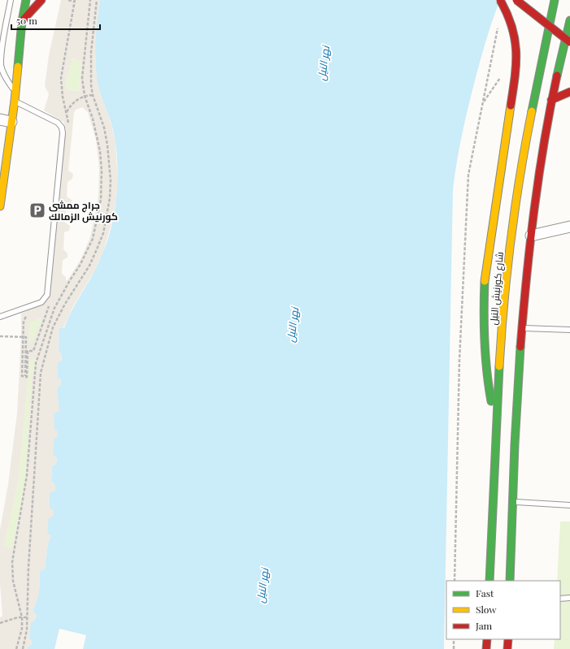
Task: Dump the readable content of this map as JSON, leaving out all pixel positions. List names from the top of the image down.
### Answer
{
  "streets": {
    "main road": ["شارع كورنيش النيل"]
  },
  "water": ["نهر النيل"],
  "places": {
    "parking": ["جراج ممشى كورنيش الزمالك"]
  },
  "legend": ["Fast", "Slow", "Jam"],
  "scale_bar": "50 m"
}
